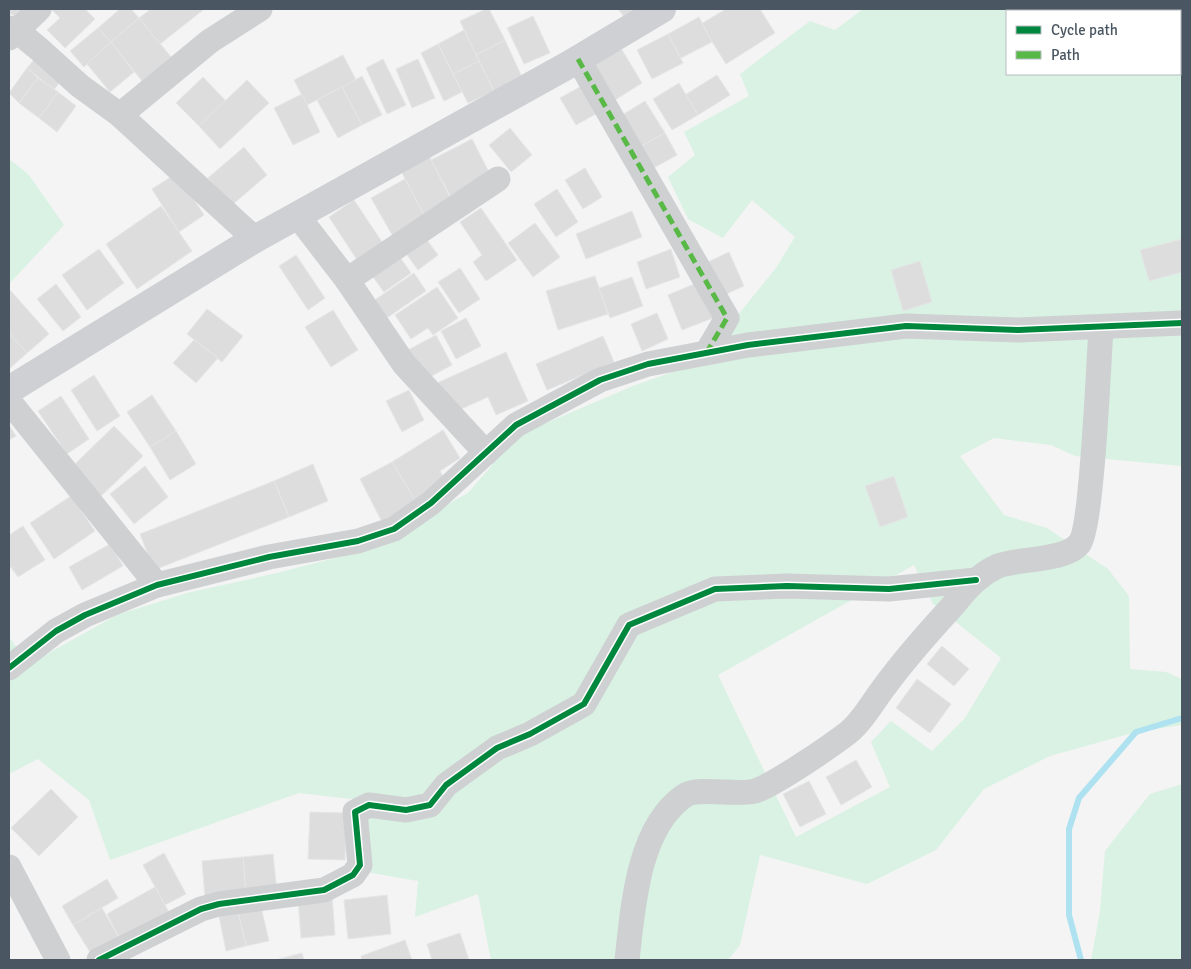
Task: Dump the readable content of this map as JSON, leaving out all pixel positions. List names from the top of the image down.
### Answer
{
  "legend": ["Cycle path", "Path"]
}
